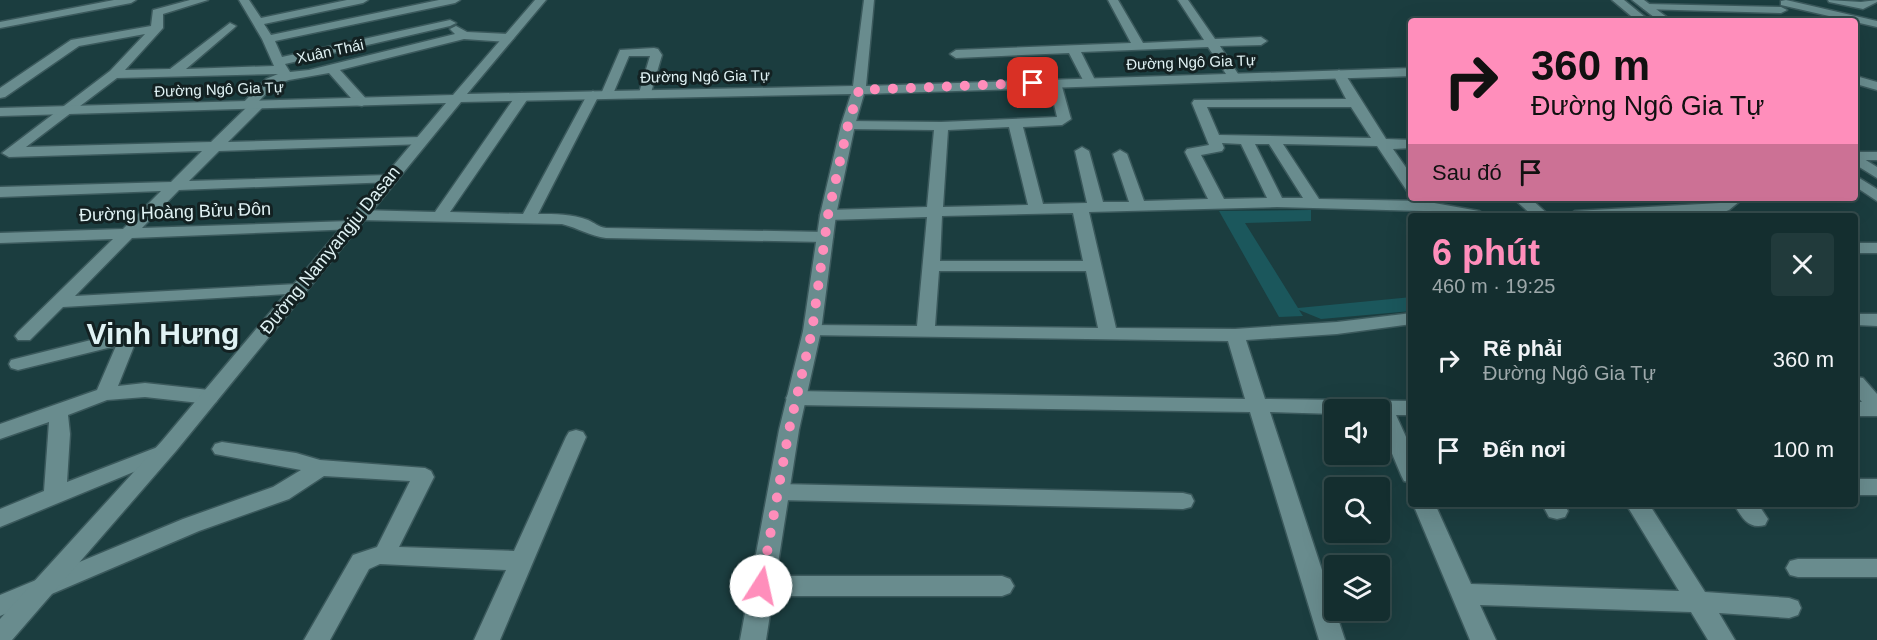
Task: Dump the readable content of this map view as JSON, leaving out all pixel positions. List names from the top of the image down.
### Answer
{
  "streets": {
    "street": [
      "Xuân Thái",
      "Đường Ngô Gia Tự",
      "Đường Hoàng Bửu Đôn",
      "Đường Namyangju Dasan"
    ]
  },
  "crossings": [
    ["Xuân Thái", "Đường Namyangju Dasan"],
    ["Đường Ngô Gia Tự", "Đường Namyangju Dasan"],
    ["Đường Hoàng Bửu Đôn", "Đường Namyangju Dasan"]
  ],
  "districts": ["Vinh Hưng"],
  "page": {
    "turn": ["360 m", "Đường Ngô Gia Tự"],
    "then": "Sau đó",
    "heading": ["6 phút", "460 m · 19:25"],
    "list": [
      {
        "name": "Rẽ phải",
        "note": "Đường Ngô Gia Tự",
        "value": "360 m"
      },
      {
        "name": "Đến nơi",
        "value": "100 m"
      }
    ]
  }
}
